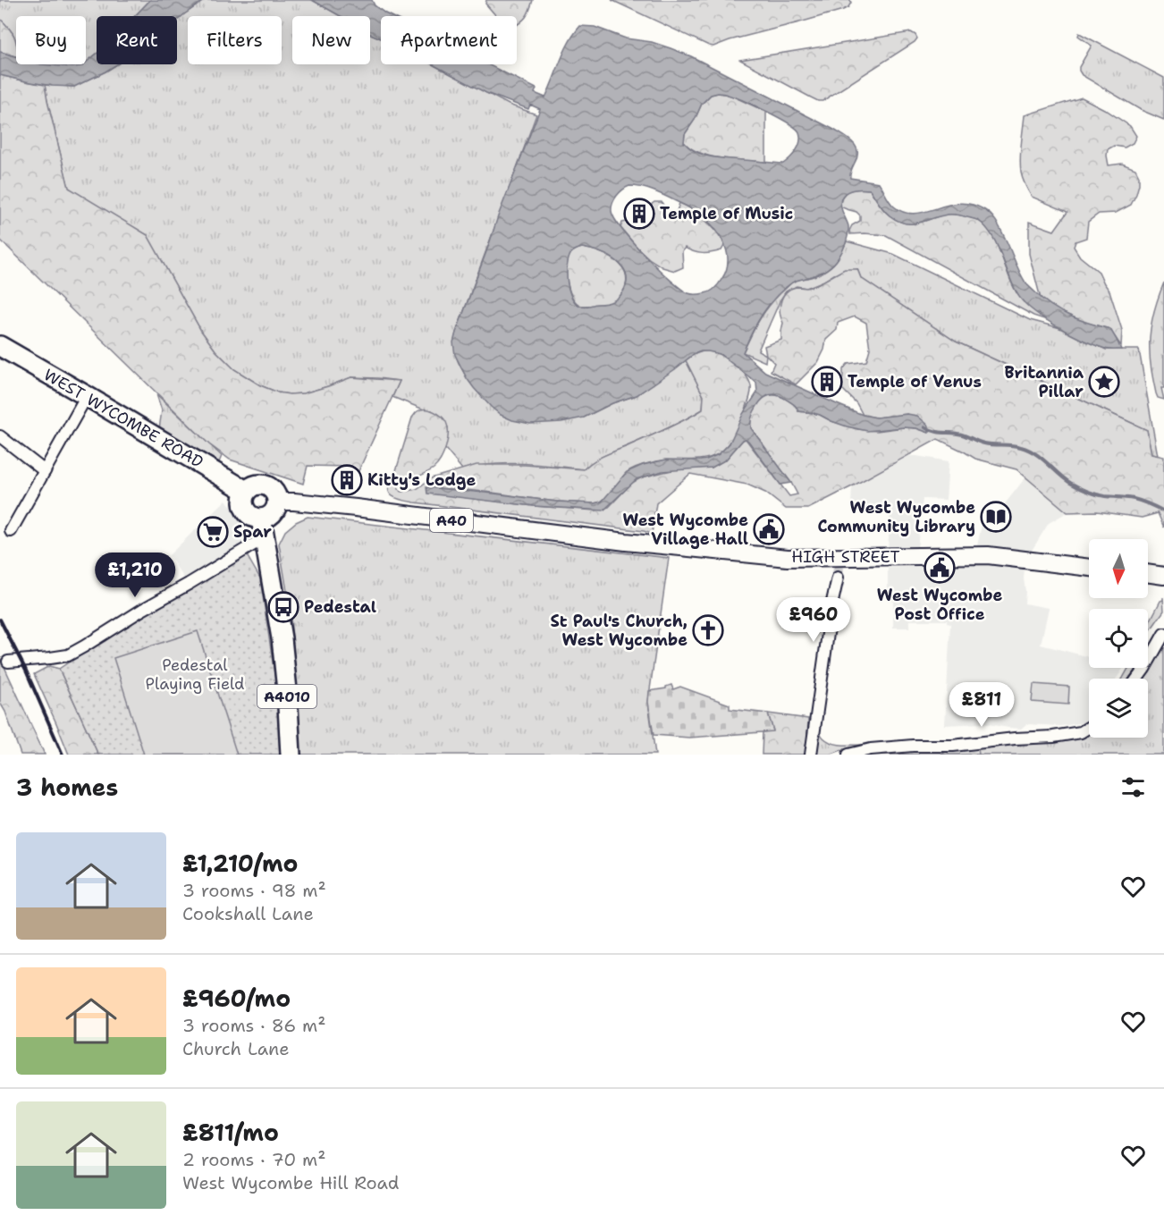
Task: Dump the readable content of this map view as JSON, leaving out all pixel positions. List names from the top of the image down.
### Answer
{
  "streets": {
    "highway": ["WEST WYCOMBE ROAD", "A4010"],
    "main road": ["A40", "HIGH STREET"]
  },
  "crossings": [
    ["WEST WYCOMBE ROAD", "HIGH STREET"],
    ["WEST WYCOMBE ROAD", "A4010"],
    ["HIGH STREET", "A4010"]
  ],
  "parks": ["Pedestal Playing Field"],
  "places": {
    "building": ["Temple of Music", "Temple of Venus", "Kitty's Lodge"],
    "place": ["Britannia Pillar"],
    "library": ["West Wycombe Community Library"],
    "public building": ["West Wycombe Village Hall", "West Wycombe Post Office"],
    "supermarket": ["Spar"],
    "bus stop": ["Pedestal"],
    "church": ["St Paul's Church, West Wycombe"]
  },
  "north": "bottom",
  "page": {
    "chip": [
      "Buy",
      "Rent",
      "Filters",
      "New",
      "Apartment"
    ],
    "price": ["£1,210", "£960", "£811"],
    "heading": "3 homes",
    "list": [
      {
        "name": "£1,210/mo",
        "note": "3 rooms · 98 m² · Cookshall Lane"
      },
      {
        "name": "£960/mo",
        "note": "3 rooms · 86 m² · Church Lane"
      },
      {
        "name": "£811/mo",
        "note": "2 rooms · 70 m² · West Wycombe Hill Road"
      }
    ]
  }
}
